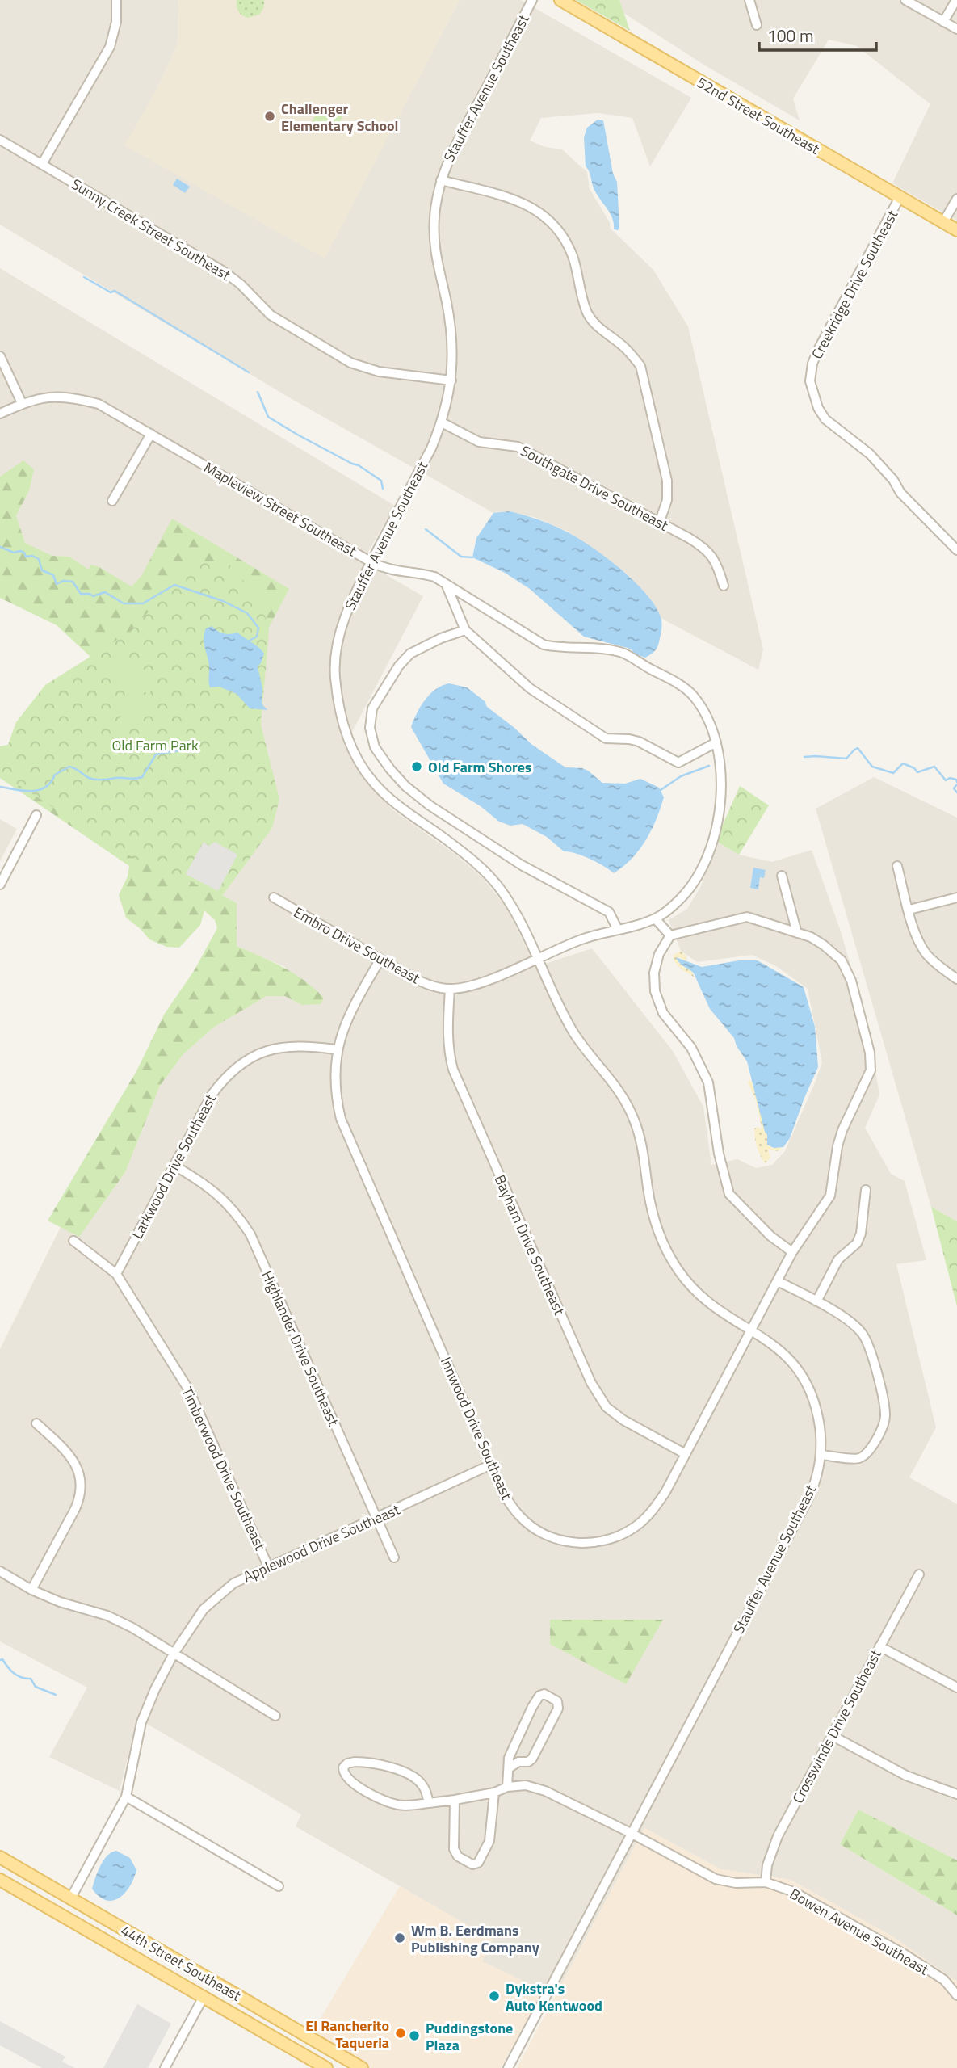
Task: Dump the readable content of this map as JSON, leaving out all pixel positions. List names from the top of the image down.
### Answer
{
  "streets": {
    "main road": ["52nd Street Southeast", "44th Street Southeast"],
    "street": [
      "Stauffer Avenue Southeast",
      "Sunny Creek Street Southeast",
      "Creekridge Drive Southeast",
      "Southgate Drive Southeast",
      "Mapleview Street Southeast",
      "Embro Drive Southeast",
      "Larkwood Drive Southeast",
      "Bayham Drive Southeast",
      "Highlander Drive Southeast",
      "Innwood Drive Southeast",
      "Timberwood Drive Southeast",
      "Applewood Drive Southeast",
      "Crosswinds Drive Southeast",
      "Bowen Avenue Southeast"
    ]
  },
  "crossings": [
    ["Stauffer Avenue Southeast", "Sunny Creek Street Southeast"],
    ["Stauffer Avenue Southeast", "Southgate Drive Southeast"],
    ["Stauffer Avenue Southeast", "Mapleview Street Southeast"],
    ["Stauffer Avenue Southeast", "Embro Drive Southeast"],
    ["Stauffer Avenue Southeast", "Innwood Drive Southeast"],
    ["Stauffer Avenue Southeast", "Bowen Avenue Southeast"],
    ["52nd Street Southeast", "Creekridge Drive Southeast"],
    ["Mapleview Street Southeast", "Embro Drive Southeast"],
    ["Embro Drive Southeast", "Bayham Drive Southeast"],
    ["Embro Drive Southeast", "Innwood Drive Southeast"],
    ["Larkwood Drive Southeast", "Highlander Drive Southeast"],
    ["Larkwood Drive Southeast", "Innwood Drive Southeast"],
    ["Larkwood Drive Southeast", "Timberwood Drive Southeast"],
    ["Bayham Drive Southeast", "Innwood Drive Southeast"],
    ["Highlander Drive Southeast", "Applewood Drive Southeast"],
    ["Innwood Drive Southeast", "Applewood Drive Southeast"],
    ["Timberwood Drive Southeast", "Applewood Drive Southeast"],
    ["Applewood Drive Southeast", "44th Street Southeast"],
    ["Crosswinds Drive Southeast", "Bowen Avenue Southeast"]
  ],
  "parks": ["Old Farm Park"],
  "places": [
    "Challenger Elementary School",
    "Old Farm Shores",
    "Wm B. Eerdmans Publishing Company",
    "Dykstra's Auto Kentwood",
    "El Rancherito Taqueria",
    "Puddingstone Plaza"
  ],
  "scale_bar": "100 m"
}
